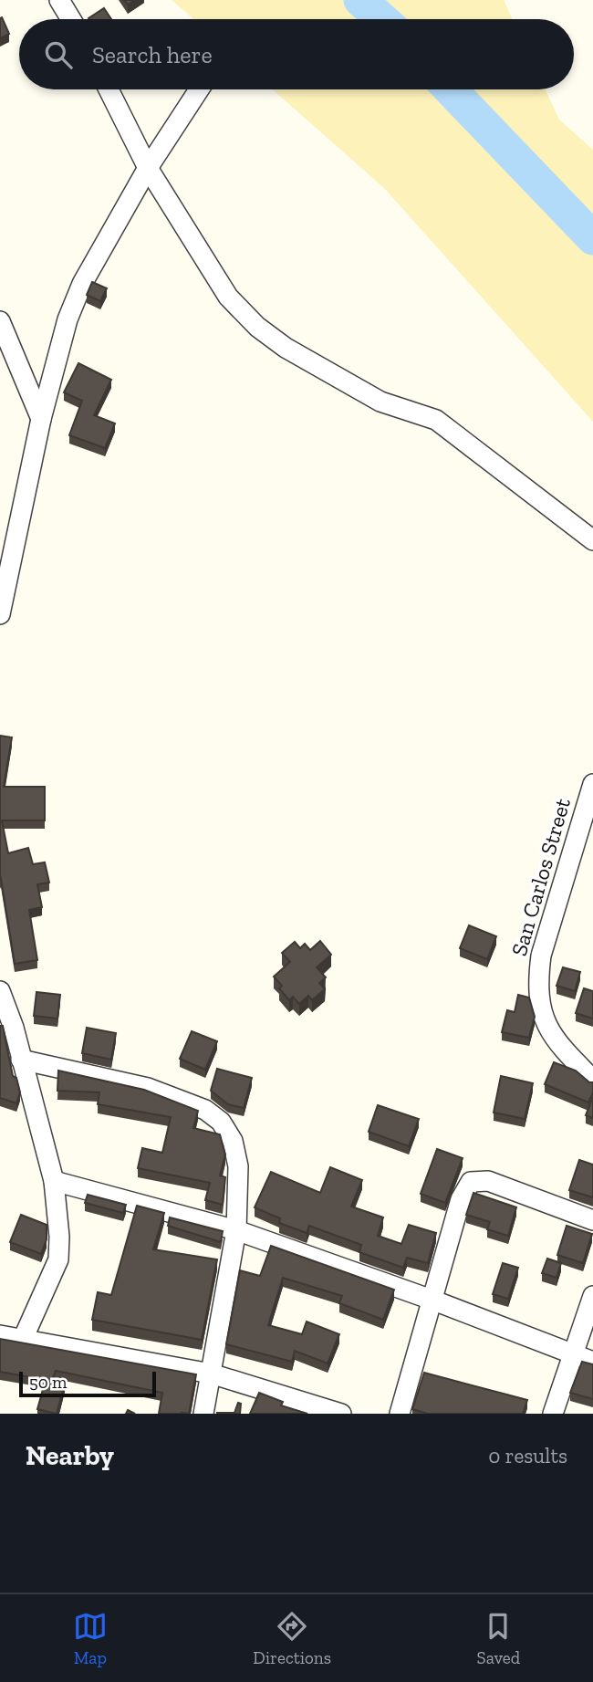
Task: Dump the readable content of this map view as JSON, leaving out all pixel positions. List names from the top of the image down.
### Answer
{
  "streets": {
    "street": ["San Carlos Street"]
  },
  "scale_bar": "50 m",
  "page": {
    "search": "Search here",
    "scale": "50 m",
    "heading": ["Nearby", "0 results"],
    "nav": ["Map", "Directions", "Saved"]
  }
}
